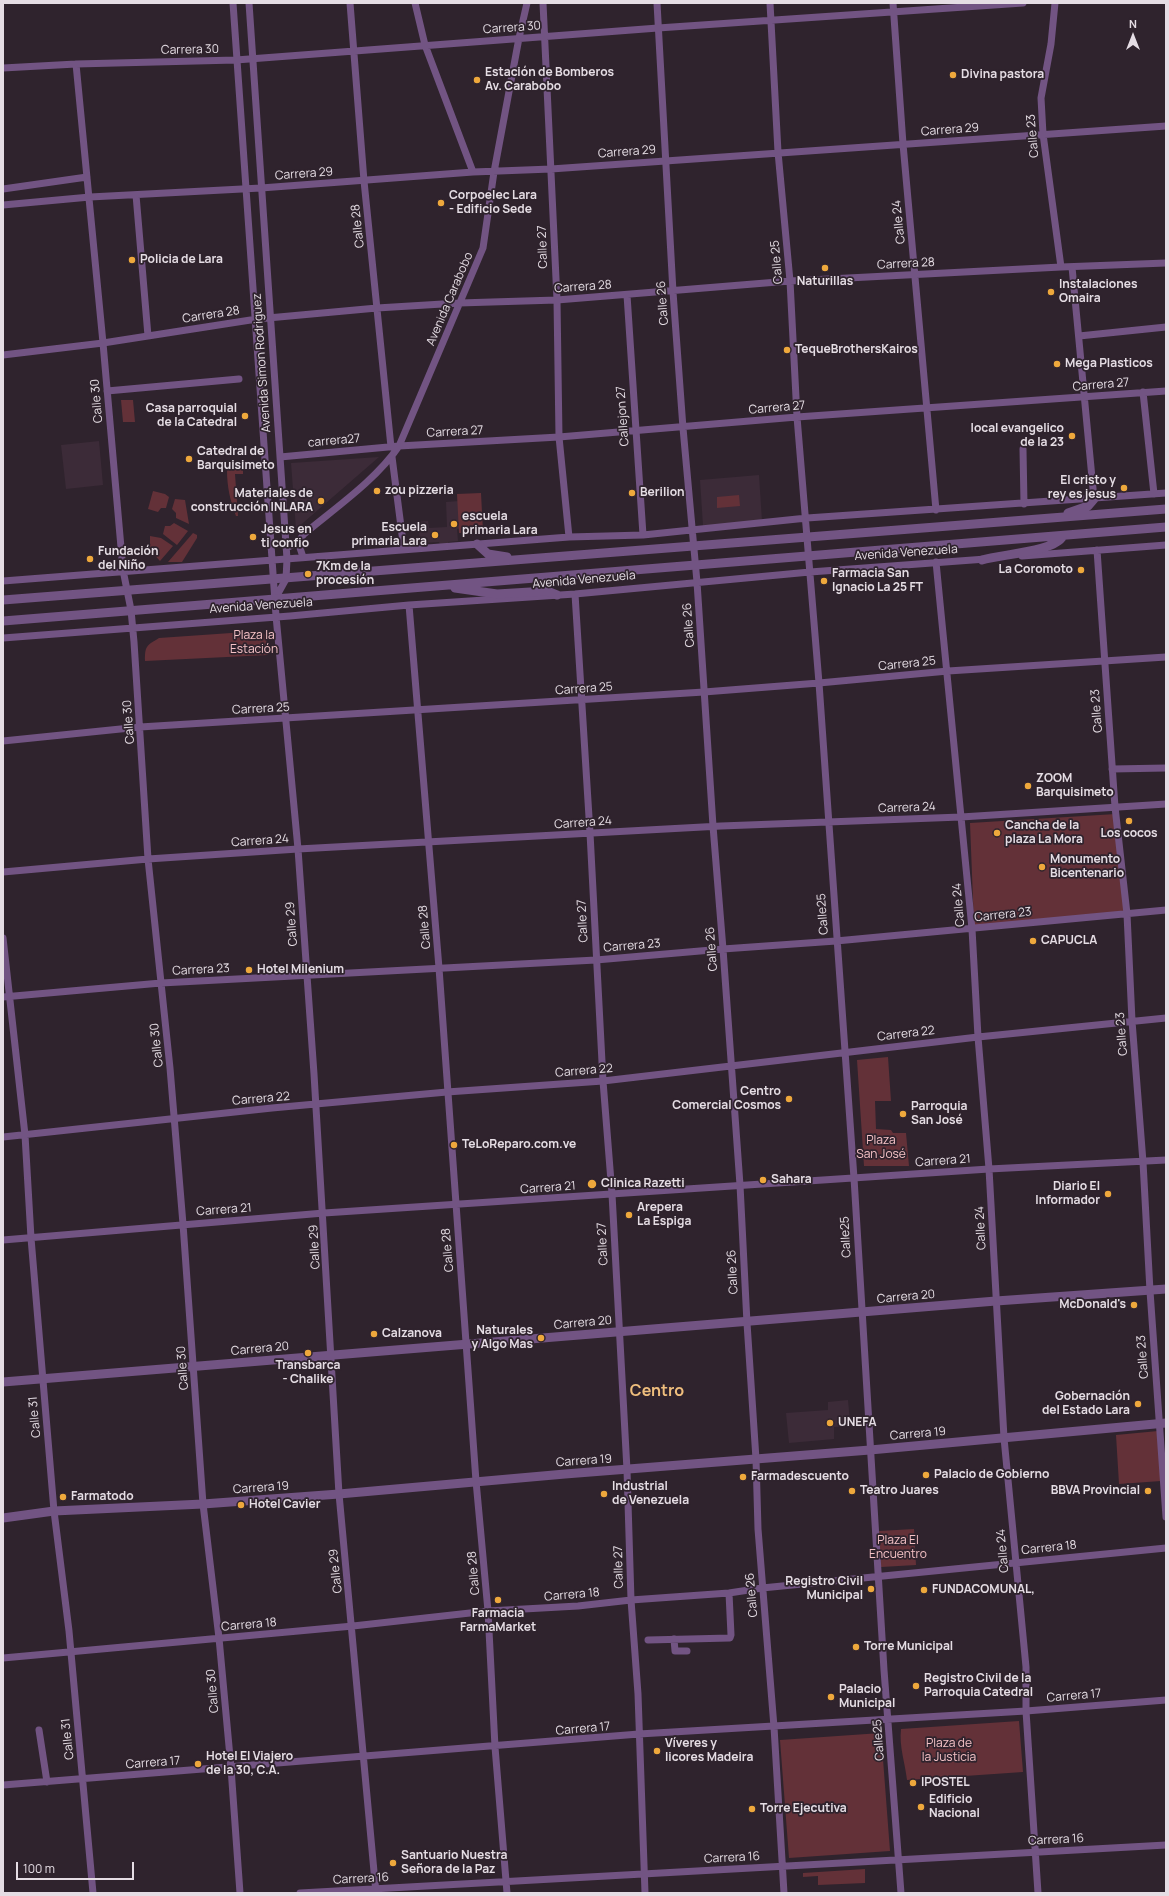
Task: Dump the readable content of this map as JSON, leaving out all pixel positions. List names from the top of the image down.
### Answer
{
  "streets": {
    "street": [
      "Carrera 30",
      "Carrera 29",
      "Calle 23",
      "Calle 24",
      "Calle 28",
      "Calle 27",
      "Calle 25",
      "Carrera 28",
      "Avenida Carabobo",
      "Calle 26",
      "Avenida Simon Rodriguez",
      "Carrera 27",
      "Calle 30",
      "Callejon 27",
      "carrera27",
      "Avenida Venezuela",
      "Carrera 25",
      "Carrera 24",
      "Calle25",
      "Carrera 23",
      "Calle 29",
      "Carrera 22",
      "Carrera 21",
      "Carrera 20",
      "Calle 31",
      "Carrera 19",
      "Carrera 18",
      "Carrera 17",
      "Carrera 16"
    ]
  },
  "crossings": [
    ["Carrera 30", "Calle 24"],
    ["Carrera 30", "Calle 28"],
    ["Carrera 30", "Calle 27"],
    ["Carrera 30", "Calle 25"],
    ["Carrera 30", "Avenida Carabobo"],
    ["Carrera 30", "Calle 26"],
    ["Carrera 30", "Avenida Simon Rodriguez"],
    ["Carrera 30", "Calle 30"],
    ["Carrera 29", "Calle 23"],
    ["Carrera 29", "Calle 24"],
    ["Carrera 29", "Calle 28"],
    ["Carrera 29", "Calle 27"],
    ["Carrera 29", "Calle 25"],
    ["Carrera 29", "Avenida Carabobo"],
    ["Carrera 29", "Calle 26"],
    ["Carrera 29", "Avenida Simon Rodriguez"],
    ["Carrera 29", "Calle 30"],
    ["Calle 23", "Carrera 28"],
    ["Calle 23", "Avenida Venezuela"],
    ["Calle 23", "Carrera 25"],
    ["Calle 23", "Carrera 24"],
    ["Calle 23", "Carrera 23"],
    ["Calle 23", "Carrera 22"],
    ["Calle 23", "Carrera 21"],
    ["Calle 23", "Carrera 20"],
    ["Calle 23", "Carrera 19"],
    ["Calle 24", "Carrera 28"],
    ["Calle 24", "Carrera 27"],
    ["Calle 24", "Avenida Venezuela"],
    ["Calle 24", "Carrera 25"],
    ["Calle 24", "Carrera 24"],
    ["Calle 24", "Carrera 23"],
    ["Calle 24", "Carrera 22"],
    ["Calle 24", "Carrera 21"],
    ["Calle 24", "Carrera 20"],
    ["Calle 24", "Carrera 19"],
    ["Calle 24", "Carrera 18"],
    ["Calle 24", "Carrera 17"],
    ["Calle 24", "Carrera 16"],
    ["Calle 28", "Carrera 28"],
    ["Calle 28", "Carrera 27"],
    ["Calle 28", "carrera27"],
    ["Calle 28", "Avenida Venezuela"],
    ["Calle 28", "Carrera 25"],
    ["Calle 28", "Carrera 24"],
    ["Calle 28", "Carrera 23"],
    ["Calle 28", "Carrera 22"],
    ["Calle 28", "Carrera 21"],
    ["Calle 28", "Carrera 20"],
    ["Calle 28", "Carrera 19"],
    ["Calle 28", "Carrera 18"],
    ["Calle 28", "Carrera 17"],
    ["Calle 28", "Carrera 16"],
    ["Calle 27", "Carrera 28"],
    ["Calle 27", "Carrera 27"],
    ["Calle 27", "Avenida Venezuela"],
    ["Calle 27", "Carrera 25"],
    ["Calle 27", "Carrera 24"],
    ["Calle 27", "Carrera 23"],
    ["Calle 27", "Carrera 22"],
    ["Calle 27", "Carrera 21"],
    ["Calle 27", "Carrera 20"],
    ["Calle 27", "Carrera 19"],
    ["Calle 27", "Carrera 18"],
    ["Calle 27", "Carrera 17"],
    ["Calle 27", "Carrera 16"],
    ["Calle 25", "Carrera 28"],
    ["Calle 25", "Carrera 27"],
    ["Calle 25", "Avenida Venezuela"],
    ["Calle 25", "Calle25"],
    ["Carrera 28", "Avenida Carabobo"],
    ["Carrera 28", "Calle 26"],
    ["Carrera 28", "Avenida Simon Rodriguez"],
    ["Carrera 28", "Calle 30"],
    ["Carrera 28", "Callejon 27"],
    ["Avenida Carabobo", "Avenida Simon Rodriguez"],
    ["Avenida Carabobo", "Carrera 27"],
    ["Calle 26", "Carrera 27"],
    ["Calle 26", "Avenida Venezuela"],
    ["Calle 26", "Carrera 25"],
    ["Calle 26", "Carrera 24"],
    ["Calle 26", "Carrera 23"],
    ["Calle 26", "Carrera 22"],
    ["Calle 26", "Carrera 21"],
    ["Calle 26", "Carrera 20"],
    ["Calle 26", "Carrera 19"],
    ["Calle 26", "Carrera 18"],
    ["Calle 26", "Carrera 17"],
    ["Calle 26", "Carrera 16"],
    ["Avenida Simon Rodriguez", "carrera27"],
    ["Avenida Simon Rodriguez", "Avenida Venezuela"],
    ["Avenida Simon Rodriguez", "Calle 29"],
    ["Carrera 27", "Callejon 27"],
    ["Carrera 27", "carrera27"],
    ["Calle 30", "Avenida Venezuela"],
    ["Calle 30", "Carrera 25"],
    ["Calle 30", "Carrera 24"],
    ["Calle 30", "Carrera 23"],
    ["Calle 30", "Carrera 22"],
    ["Calle 30", "Carrera 21"],
    ["Calle 30", "Carrera 20"],
    ["Calle 30", "Carrera 19"],
    ["Calle 30", "Carrera 18"],
    ["Calle 30", "Carrera 17"],
    ["Avenida Venezuela", "Calle25"],
    ["Avenida Venezuela", "Calle 29"],
    ["Carrera 25", "Calle25"],
    ["Carrera 25", "Calle 29"],
    ["Carrera 24", "Calle25"],
    ["Carrera 24", "Calle 29"],
    ["Calle25", "Carrera 23"],
    ["Calle25", "Carrera 22"],
    ["Calle25", "Carrera 21"],
    ["Calle25", "Carrera 20"],
    ["Calle25", "Carrera 19"],
    ["Calle25", "Carrera 18"],
    ["Calle25", "Carrera 17"],
    ["Calle25", "Carrera 16"],
    ["Carrera 23", "Calle 29"],
    ["Carrera 23", "Calle 31"],
    ["Calle 29", "Carrera 22"],
    ["Calle 29", "Carrera 21"],
    ["Calle 29", "Carrera 20"],
    ["Calle 29", "Carrera 19"],
    ["Calle 29", "Carrera 18"],
    ["Calle 29", "Carrera 17"],
    ["Calle 29", "Carrera 16"],
    ["Carrera 22", "Calle 31"],
    ["Carrera 21", "Calle 31"],
    ["Carrera 20", "Calle 31"],
    ["Calle 31", "Carrera 19"],
    ["Calle 31", "Carrera 18"],
    ["Calle 31", "Carrera 17"]
  ],
  "districts": ["Centro"],
  "parks": [
    "Plaza la Estación",
    "Plaza San José",
    "Plaza El Encuentro",
    "Plaza de la Justicia"
  ],
  "places": [
    "Divina pastora",
    "Estación de Bomberos Av. Carabobo",
    "Corpoelec Lara - Edificio Sede",
    "Policia de Lara",
    "Naturillas",
    "Instalaciones Omaira",
    "TequeBrothersKairos",
    "Mega Plasticos",
    "Casa parroquial de la Catedral",
    "local evangelico de la 23",
    "Catedral de Barquisimeto",
    "El cristo y rey es jesus",
    "zou pizzeria",
    "Berilion",
    "Materiales de construcción INLARA",
    "escuela primaria Lara",
    "Escuela primaria Lara",
    "Jesus en ti confio",
    "Fundación del Niño",
    "La Coromoto",
    "7Km de la procesión",
    "Farmacia San Ignacio La 25 FT",
    "ZOOM Barquisimeto",
    "Los cocos",
    "Cancha de la plaza La Mora",
    "Monumento Bicentenario",
    "CAPUCLA",
    "Hotel Milenium",
    "Centro Comercial Cosmos",
    "Parroquia San José",
    "TeLoReparo.com.ve",
    "Sahara",
    "Clinica Razetti",
    "Diario El Informador",
    "Arepera La Espiga",
    "McDonald's",
    "Calzanova",
    "Naturales y Algo Mas",
    "Transbarca - Chalike",
    "Gobernación del Estado Lara",
    "UNEFA",
    "Palacio de Gobierno",
    "Farmadescuento",
    "Teatro Juares",
    "BBVA Provincial",
    "Industrial de Venezuela",
    "Farmatodo",
    "Hotel Cavier",
    "Registro Civil Municipal",
    "FUNDACOMUNAL,",
    "Farmacia FarmaMarket",
    "Torre Municipal",
    "Registro Civil de la Parroquia Catedral",
    "Palacio Municipal",
    "Víveres y licores Madeira",
    "Hotel El Viajero de la 30, C.A.",
    "IPOSTEL",
    "Edificio Nacional",
    "Torre Ejecutiva",
    "Santuario Nuestra Señora de la Paz"
  ],
  "scale_bar": "100 m",
  "north": "top"
}
